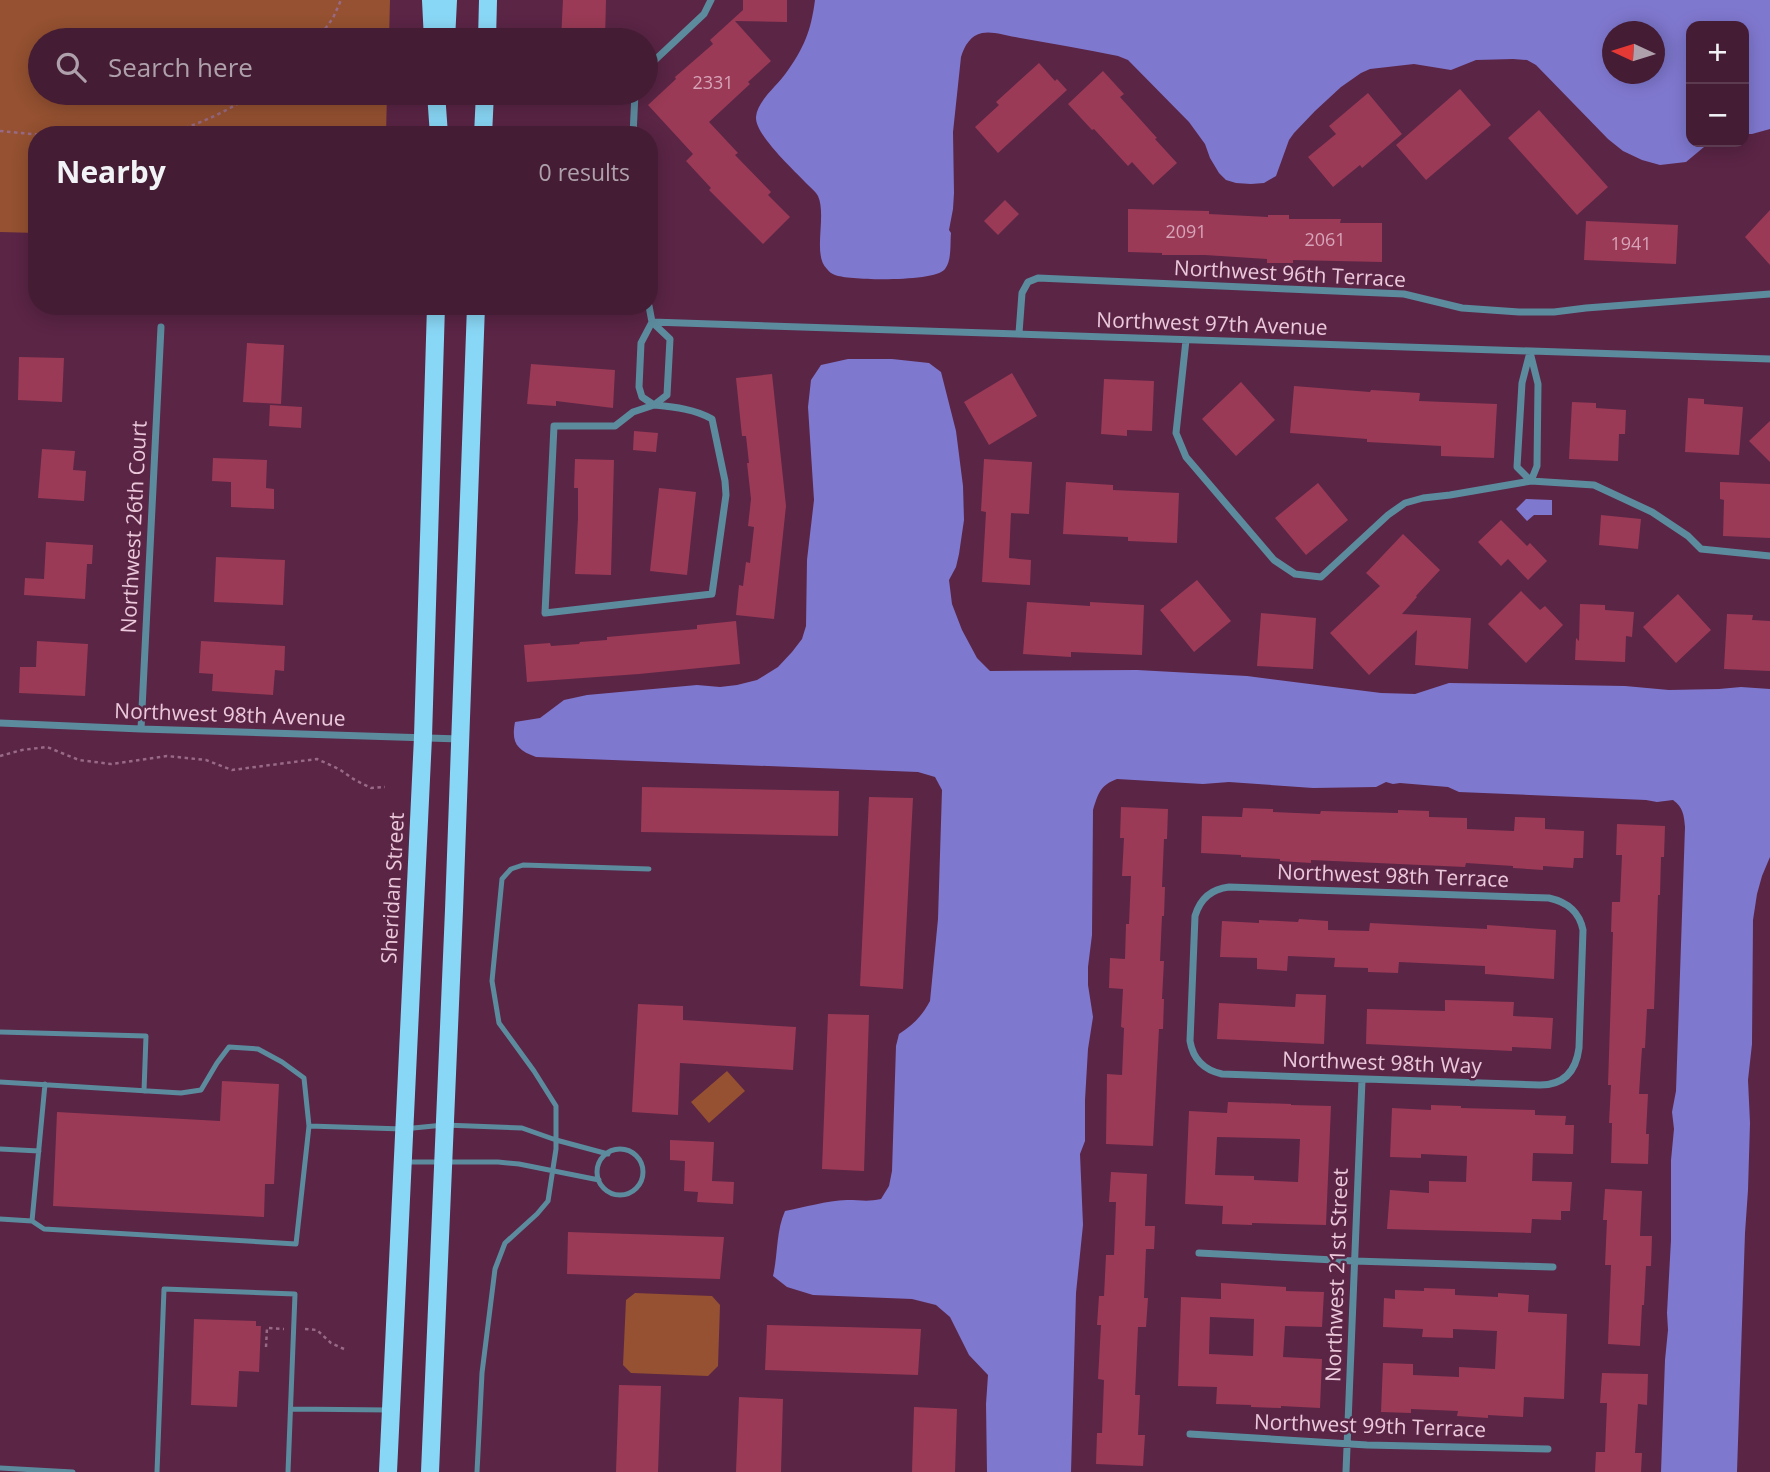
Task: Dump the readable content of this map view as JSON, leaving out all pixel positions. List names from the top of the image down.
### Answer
{
  "streets": {
    "main road": ["Sheridan Street"],
    "street": [
      "Northwest 96th Terrace",
      "Northwest 97th Avenue",
      "Northwest 26th Court",
      "Northwest 98th Avenue",
      "Northwest 98th Terrace",
      "Northwest 98th Way",
      "Northwest 21st Street",
      "Northwest 99th Terrace"
    ]
  },
  "crossings": [
    ["Northwest 96th Terrace", "Northwest 97th Avenue"],
    ["Northwest 26th Court", "Northwest 98th Avenue"],
    ["Northwest 98th Avenue", "Sheridan Street"],
    ["Northwest 98th Terrace", "Northwest 98th Way"],
    ["Northwest 98th Way", "Northwest 21st Street"],
    ["Northwest 21st Street", "Northwest 99th Terrace"]
  ],
  "house_numbers": [
    "2331",
    "2091",
    "2061",
    "1941"
  ],
  "north": "left",
  "page": {
    "map_buttons": ["+", "−"],
    "search": "Search here",
    "heading": ["Nearby", "0 results"]
  }
}
